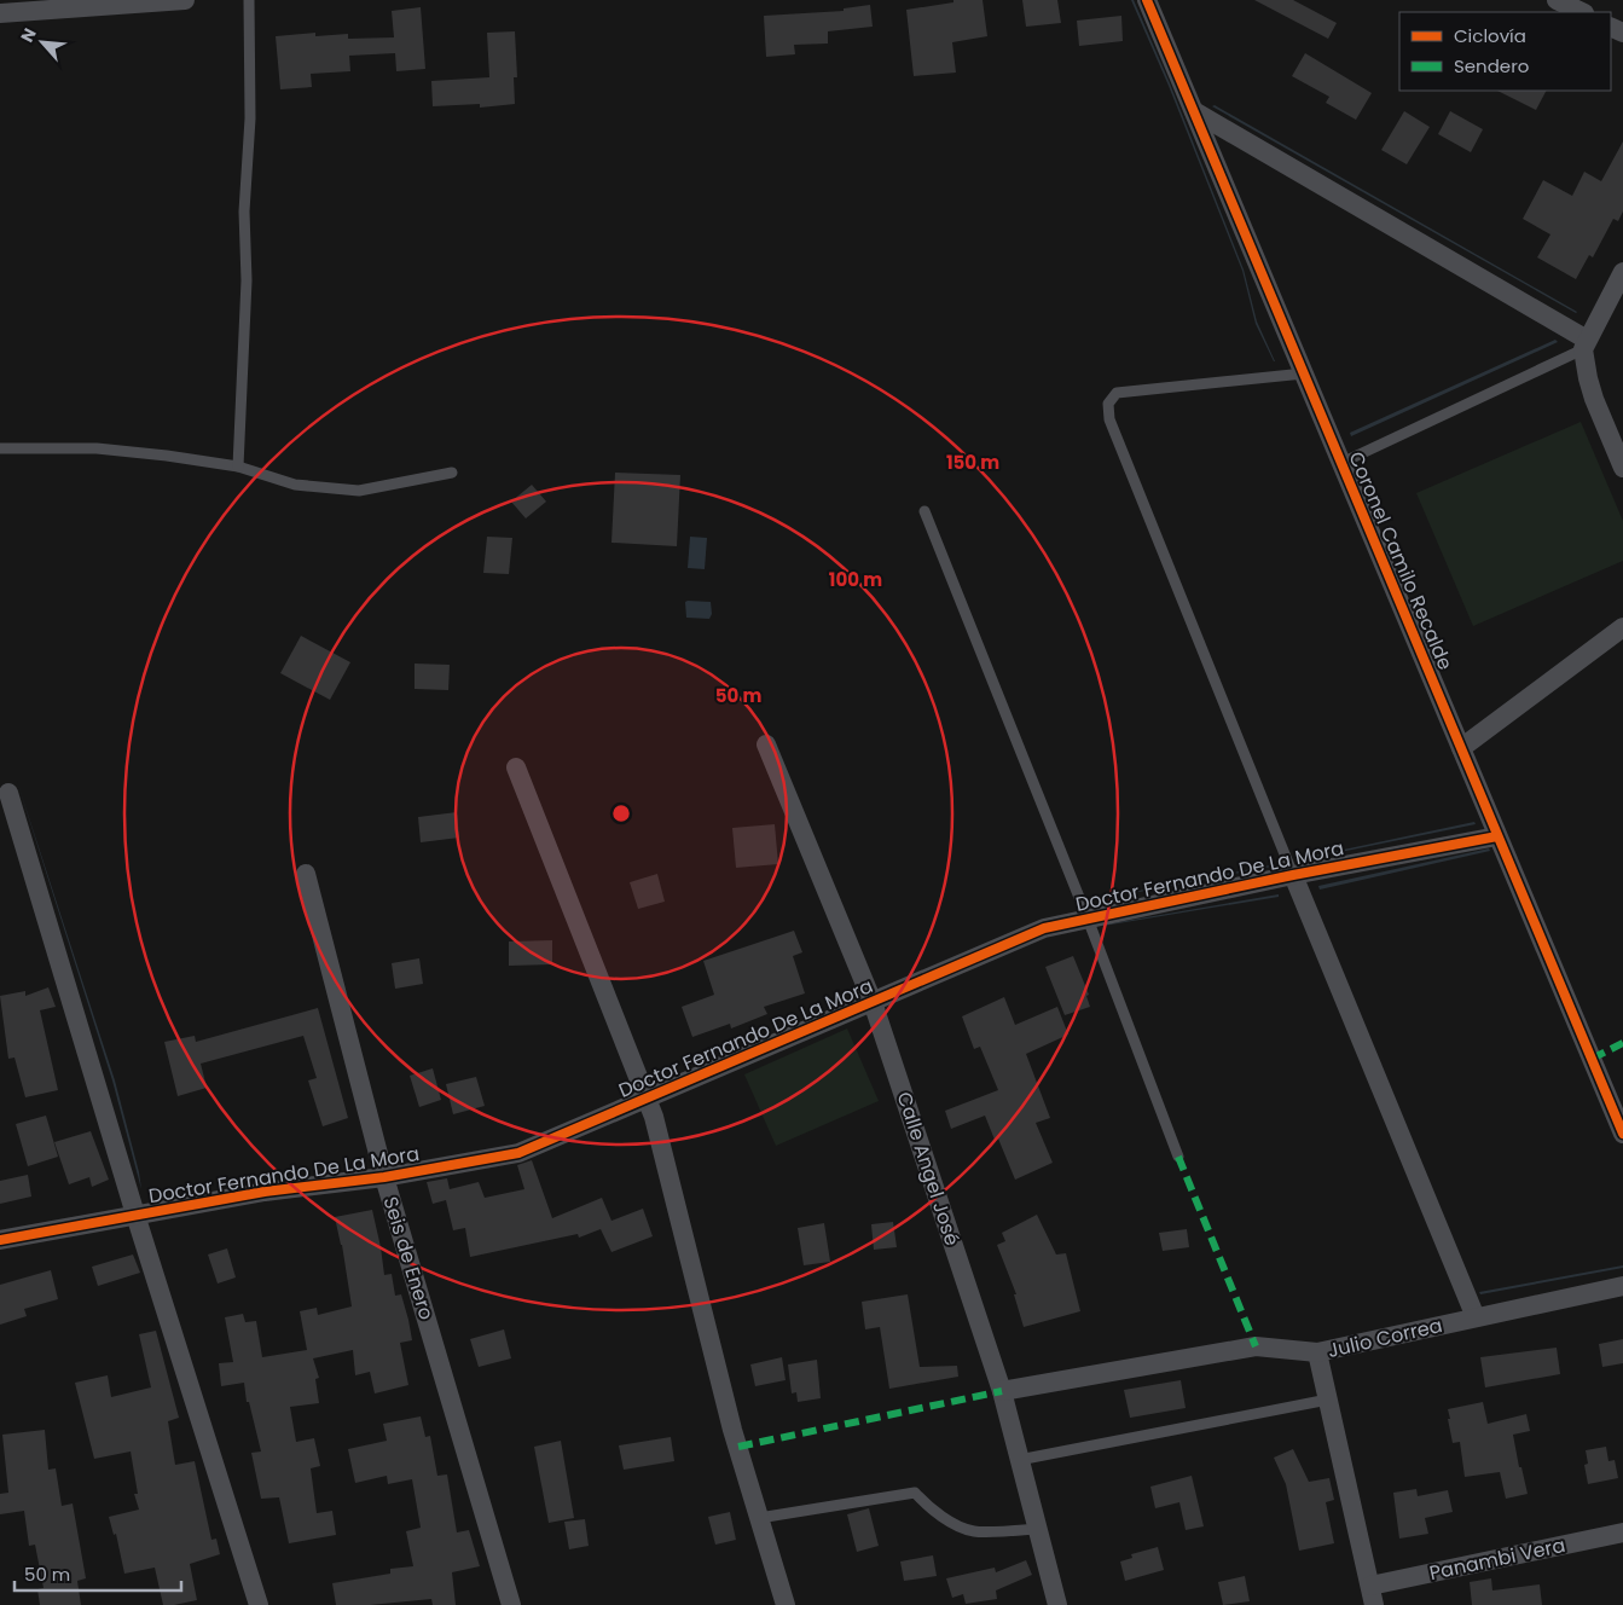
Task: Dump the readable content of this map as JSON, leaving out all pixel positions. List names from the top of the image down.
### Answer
{
  "streets": {
    "street": [
      "Coronel Camilo Recalde",
      "Doctor Fernando De La Mora",
      "Calle Angel José",
      "Seis de Enero",
      "Julio Correa",
      "Panambi Vera"
    ]
  },
  "crossings": [
    ["Coronel Camilo Recalde", "Doctor Fernando De La Mora"],
    ["Doctor Fernando De La Mora", "Calle Angel José"],
    ["Doctor Fernando De La Mora", "Seis de Enero"],
    ["Calle Angel José", "Julio Correa"]
  ],
  "legend": ["Ciclovía", "Sendero"],
  "scale_bar": "50 m",
  "north": "top left",
  "rings": ["150 m", "100 m", "50 m"]
}
